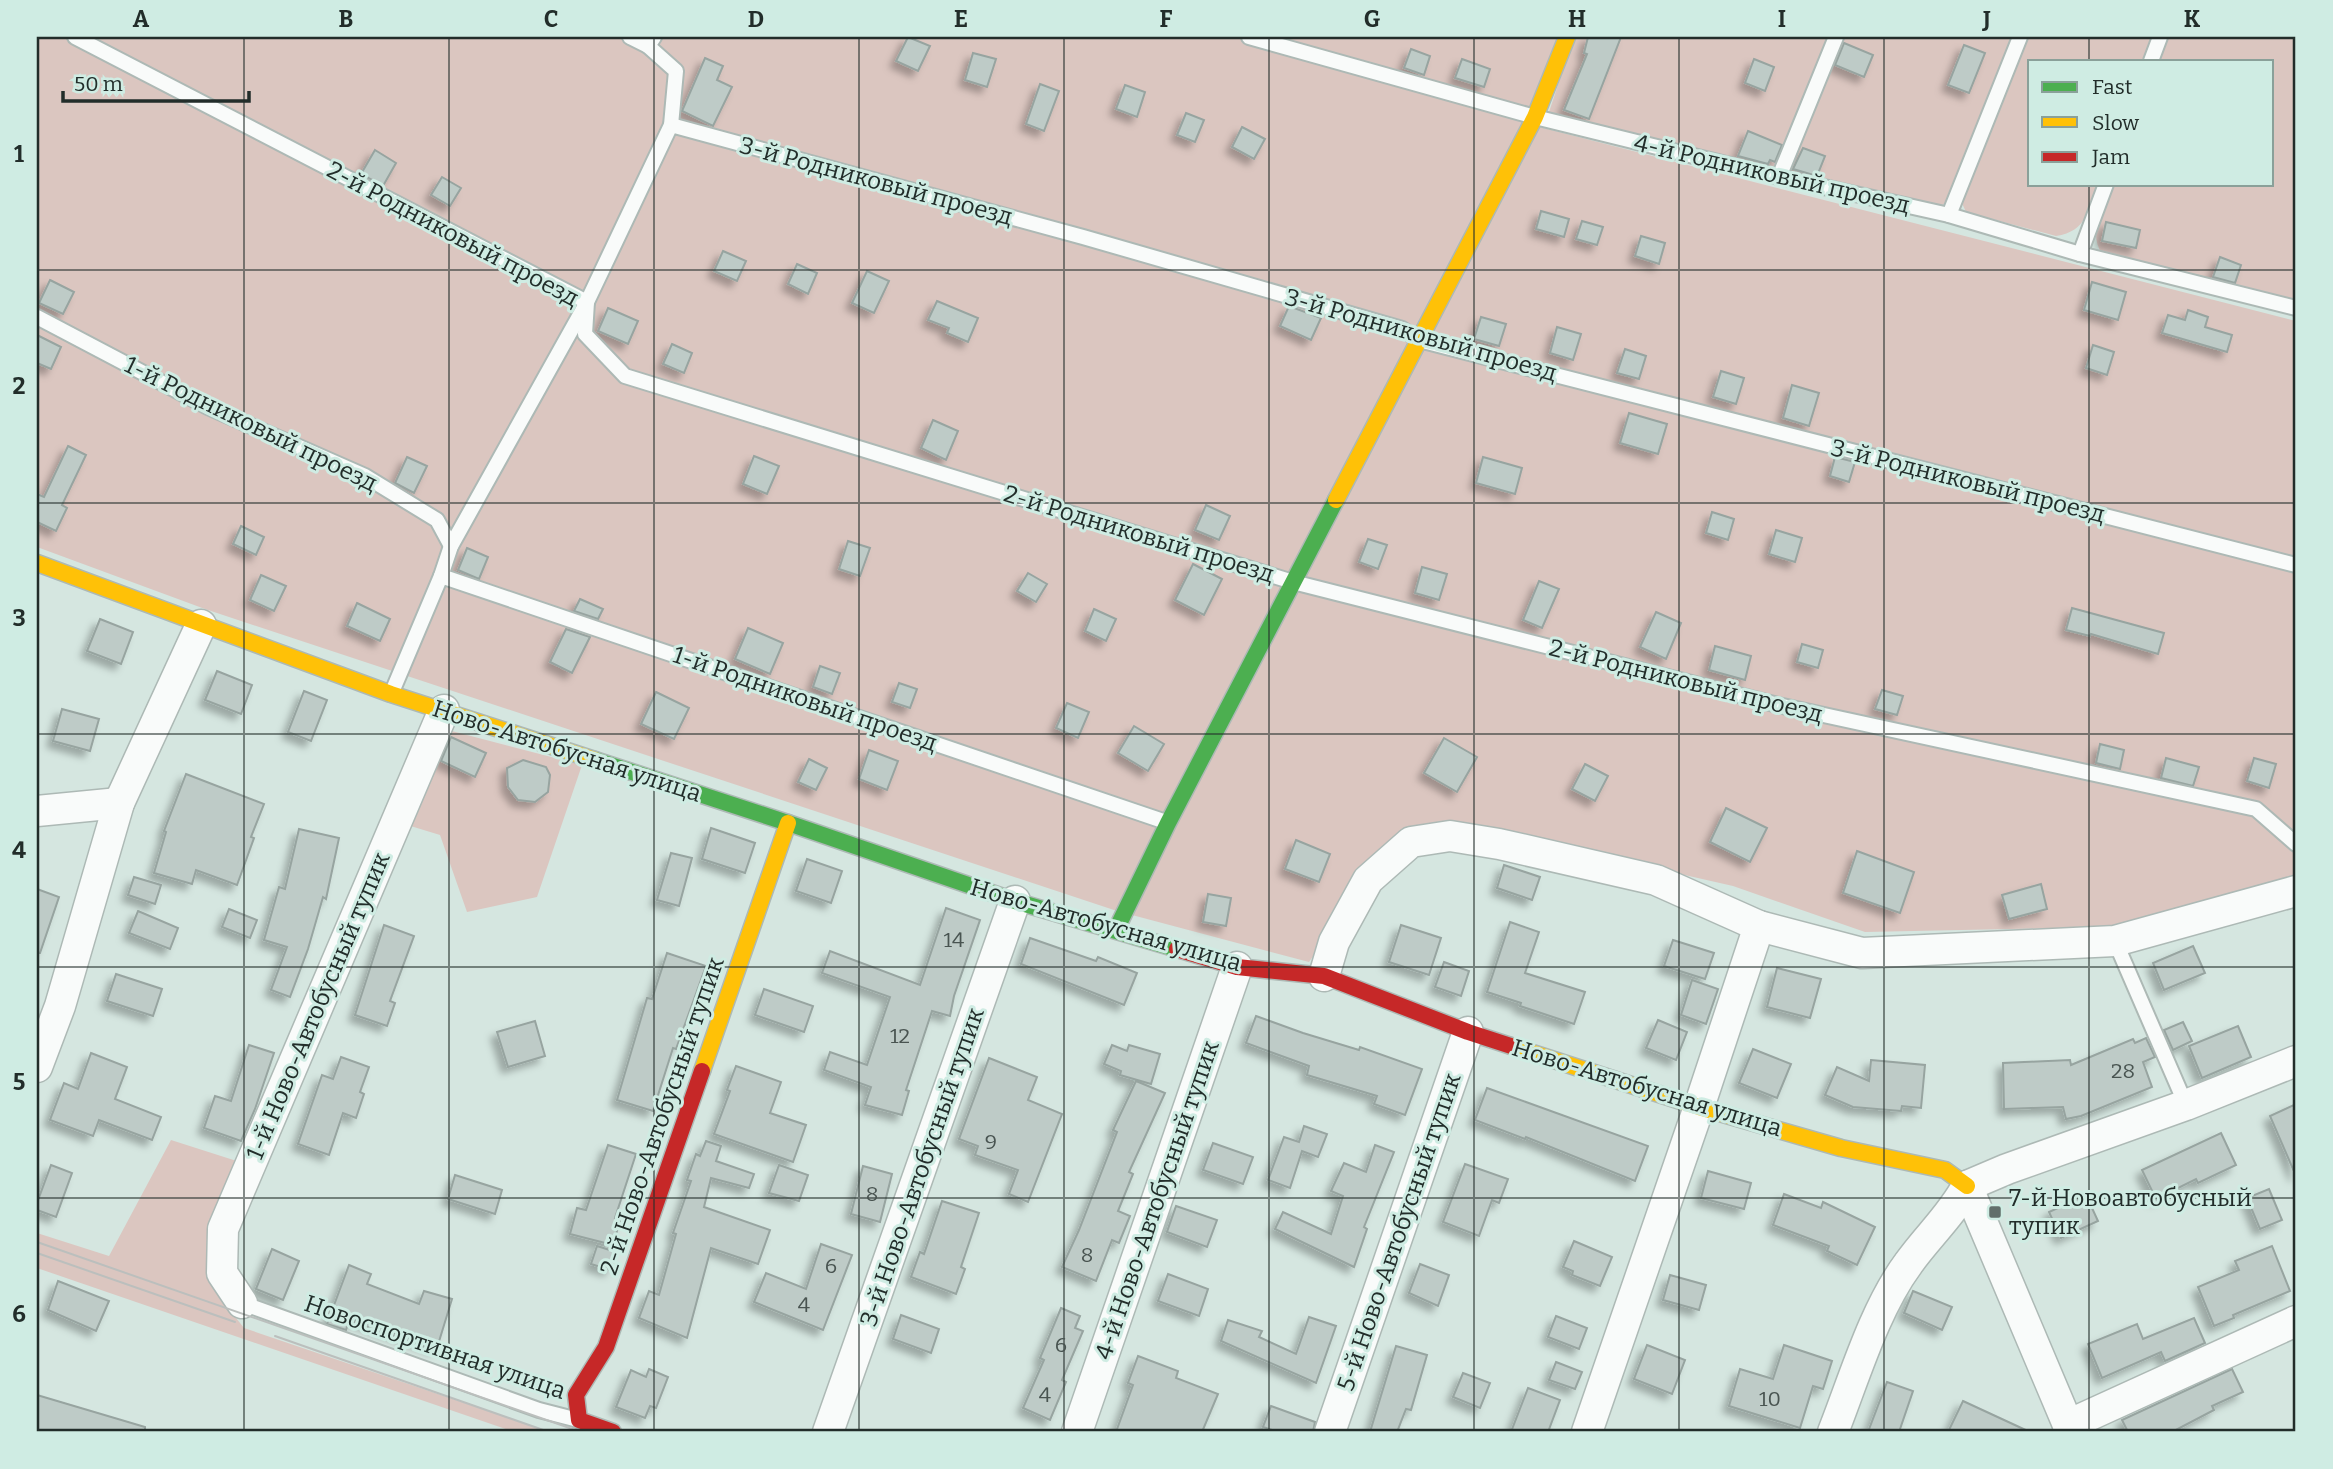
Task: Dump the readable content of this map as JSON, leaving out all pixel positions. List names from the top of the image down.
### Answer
{
  "streets": {
    "street": [
      "Ново-Автобусная улица",
      "1-й Ново-Автобусный тупик",
      "2-й Ново-Автобусный тупик",
      "3-й Ново-Автобусный тупик",
      "4-й Ново-Автобусный тупик",
      "5-й Ново-Автобусный тупик",
      "Новоспортивная улица"
    ],
    "lane": [
      "4-й Родниковый проезд",
      "3-й Родниковый проезд",
      "2-й Родниковый проезд",
      "1-й Родниковый проезд"
    ]
  },
  "crossings": [
    ["Ново-Автобусная улица", "1-й Ново-Автобусный тупик"],
    ["Ново-Автобусная улица", "2-й Ново-Автобусный тупик"],
    ["Ново-Автобусная улица", "3-й Ново-Автобусный тупик"],
    ["Ново-Автобусная улица", "4-й Ново-Автобусный тупик"],
    ["Ново-Автобусная улица", "5-й Ново-Автобусный тупик"],
    ["1-й Ново-Автобусный тупик", "Новоспортивная улица"],
    ["2-й Ново-Автобусный тупик", "Новоспортивная улица"]
  ],
  "places": {
    "transit": ["7-й Новоавтобусный тупик"]
  },
  "house_numbers": [
    "14",
    "12",
    "28",
    "9",
    "8",
    "8",
    "6",
    "4",
    "6",
    "4",
    "10"
  ],
  "legend": ["Fast", "Slow", "Jam"],
  "scale_bar": "50 m",
  "grid": {
    "columns": [
      "A",
      "B",
      "C",
      "D",
      "E",
      "F",
      "G",
      "H",
      "I",
      "J",
      "K"
    ],
    "rows": [
      "1",
      "2",
      "3",
      "4",
      "5",
      "6"
    ]
  }
}
